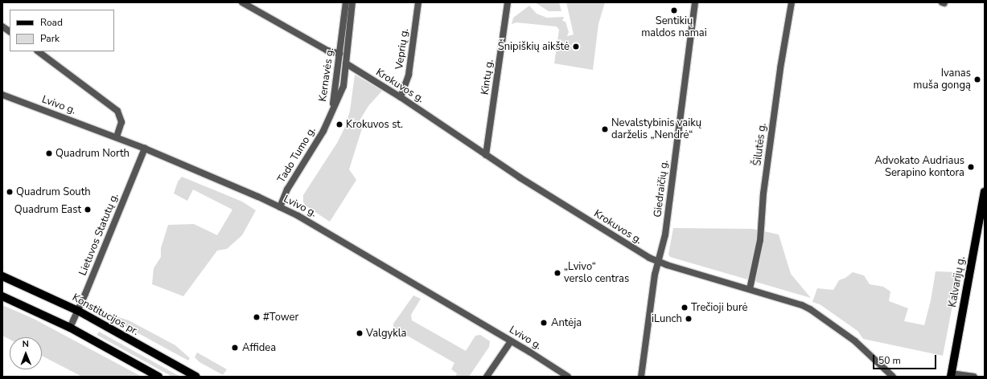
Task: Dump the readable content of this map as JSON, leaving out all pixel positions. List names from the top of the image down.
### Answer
{
  "streets": {
    "main road": ["Kalvarijų g.", "Konstitucijos pr."],
    "street": [
      "Veprių g.",
      "Kernavės g.",
      "Kintų g.",
      "Krokuvos g.",
      "Lvivo g.",
      "Šilutės g.",
      "Tado Tumo g.",
      "Giedraičių g.",
      "Lietuvos Statutų g."
    ]
  },
  "crossings": [
    ["Veprių g.", "Krokuvos g."],
    ["Kernavės g.", "Krokuvos g."],
    ["Kernavės g.", "Tado Tumo g."],
    ["Kintų g.", "Krokuvos g."],
    ["Krokuvos g.", "Šilutės g."],
    ["Krokuvos g.", "Giedraičių g."],
    ["Lvivo g.", "Tado Tumo g."],
    ["Lvivo g.", "Lietuvos Statutų g."],
    ["Lietuvos Statutų g.", "Konstitucijos pr."]
  ],
  "places": [
    "Sentikių maldos namai",
    "Šnipiškių aikštė",
    "Ivanas muša gongą",
    "Krokuvos st.",
    "Nevalstybinis vaikų darželis „Nendrė“",
    "Quadrum North",
    "Advokato Audriaus Serapino kontora",
    "Quadrum South",
    "Quadrum East",
    "„Lvivo“ verslo centras",
    "Trečioji burė",
    "#Tower",
    "iLunch",
    "Antėja",
    "Valgykla",
    "Affidea"
  ],
  "legend": ["Road", "Park"],
  "scale_bar": "50 m",
  "north": "top"
}
